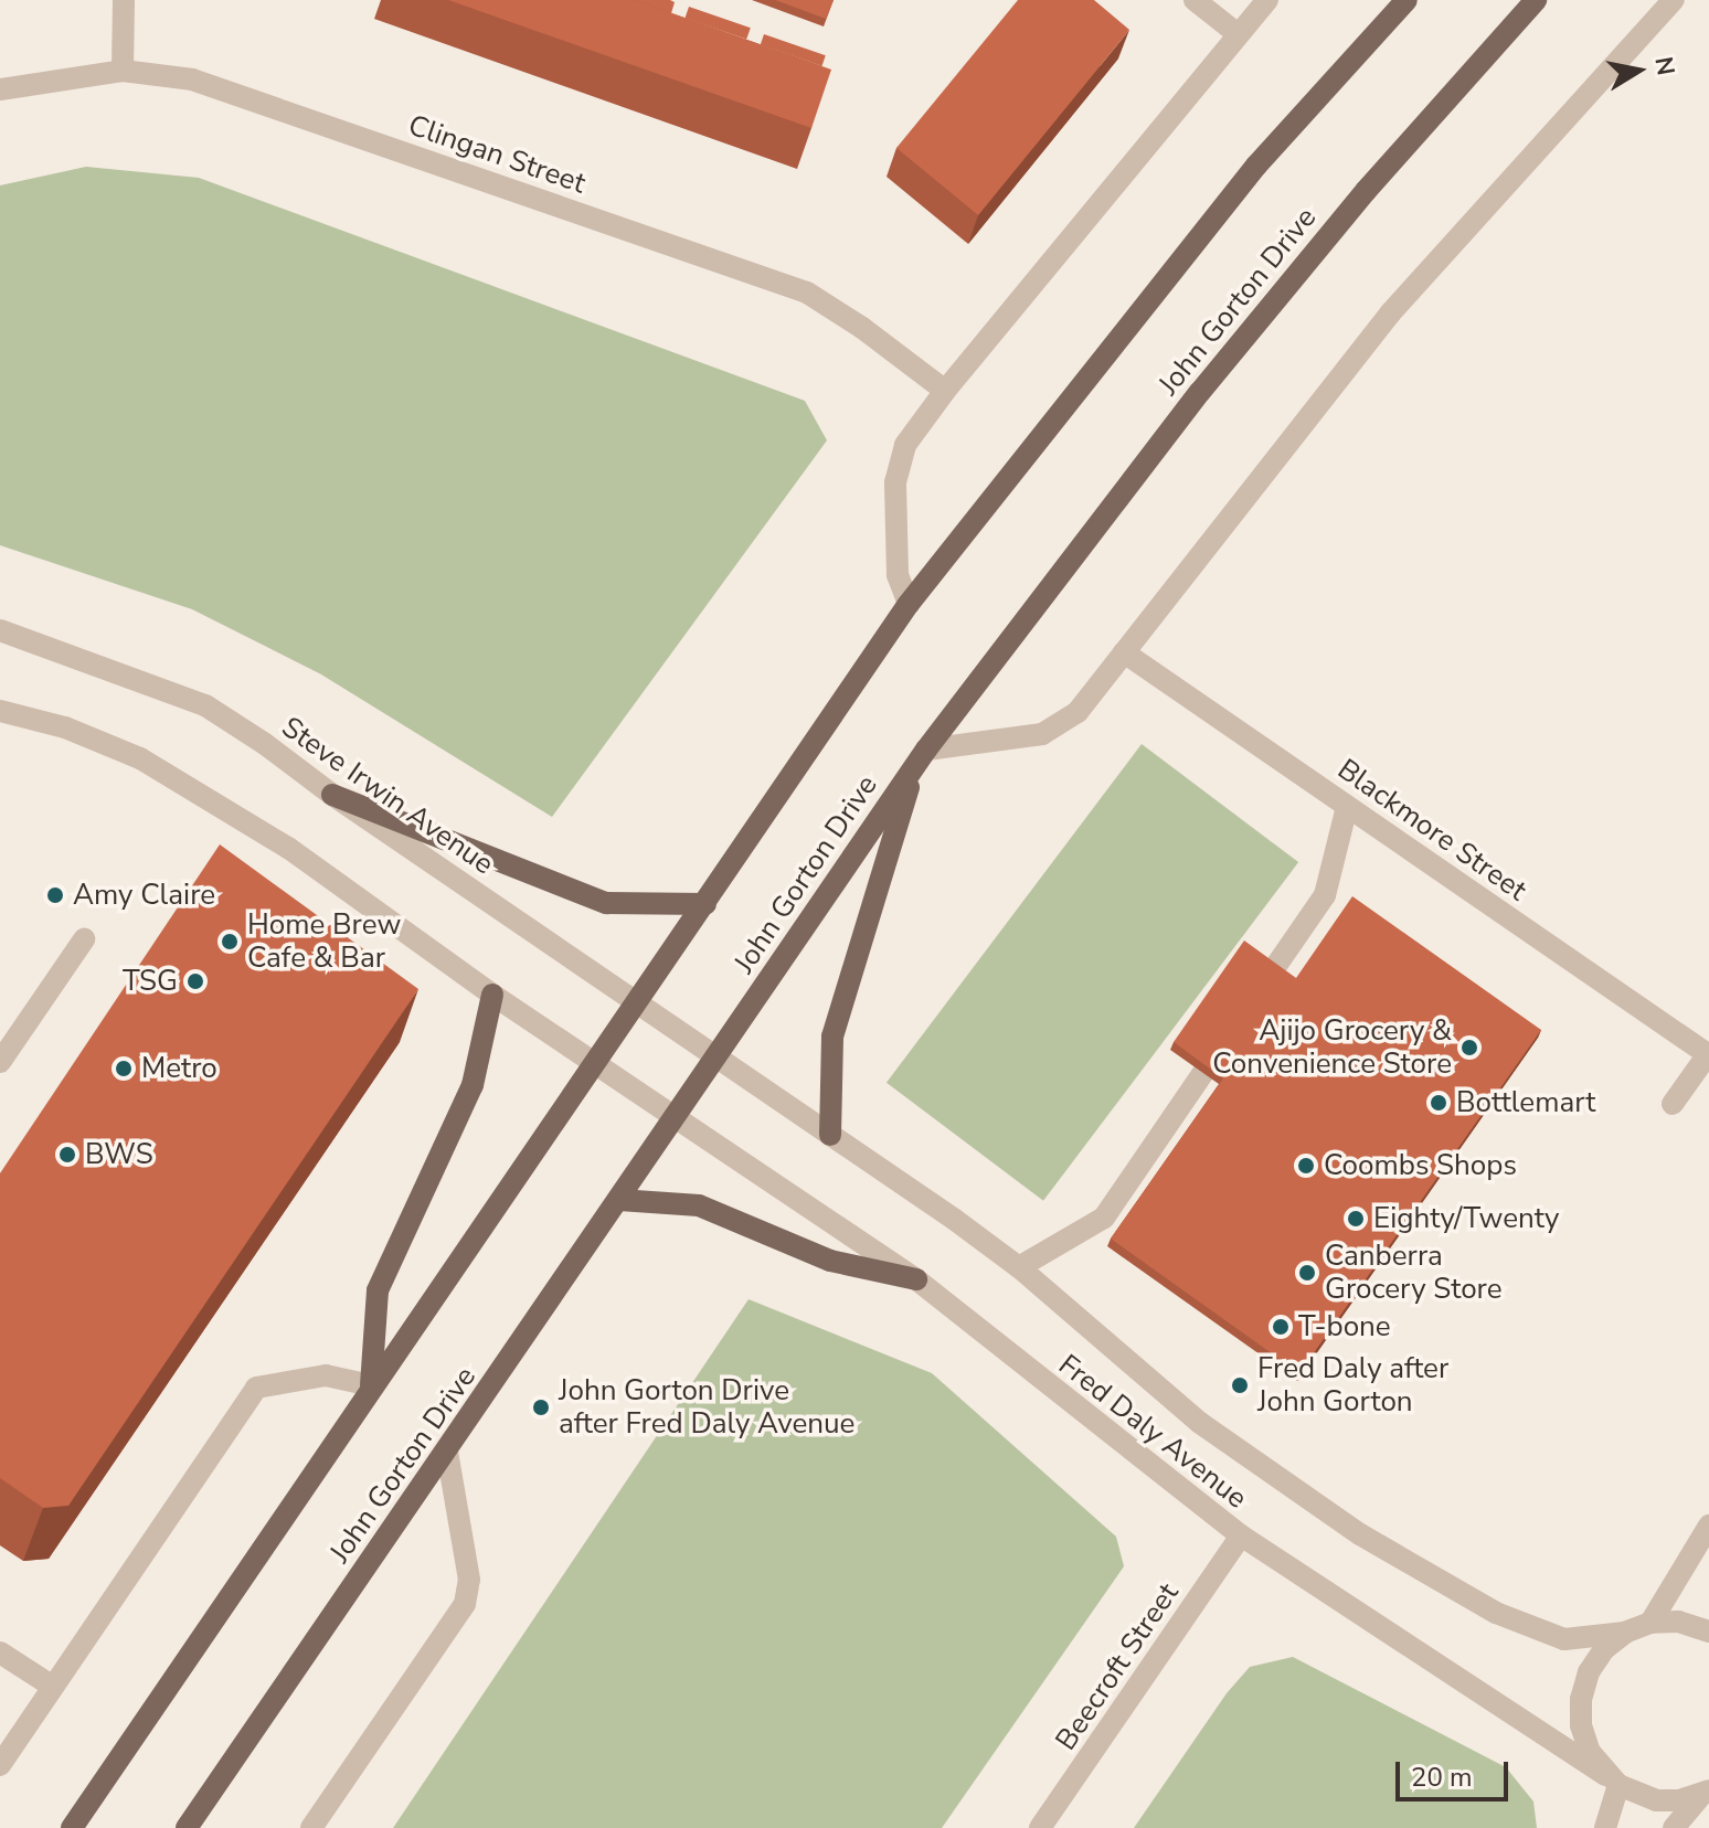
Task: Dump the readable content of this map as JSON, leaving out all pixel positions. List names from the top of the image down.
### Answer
{
  "streets": {
    "main road": ["John Gorton Drive"],
    "street": [
      "Clingan Street",
      "Steve Irwin Avenue",
      "Blackmore Street",
      "Fred Daly Avenue",
      "Beecroft Street"
    ]
  },
  "crossings": [
    ["John Gorton Drive", "Steve Irwin Avenue"],
    ["John Gorton Drive", "Fred Daly Avenue"],
    ["Steve Irwin Avenue", "Fred Daly Avenue"],
    ["Fred Daly Avenue", "Beecroft Street"]
  ],
  "places": [
    "Amy Claire",
    "Home Brew Cafe & Bar",
    "TSG",
    "Ajijo Grocery & Convenience Store",
    "Metro",
    "Bottlemart",
    "BWS",
    "Coombs Shops",
    "Eighty/Twenty",
    "Canberra Grocery Store",
    "T-bone",
    "Fred Daly after John Gorton",
    "John Gorton Drive after Fred Daly Avenue"
  ],
  "scale_bar": "20 m",
  "north": "right"
}
